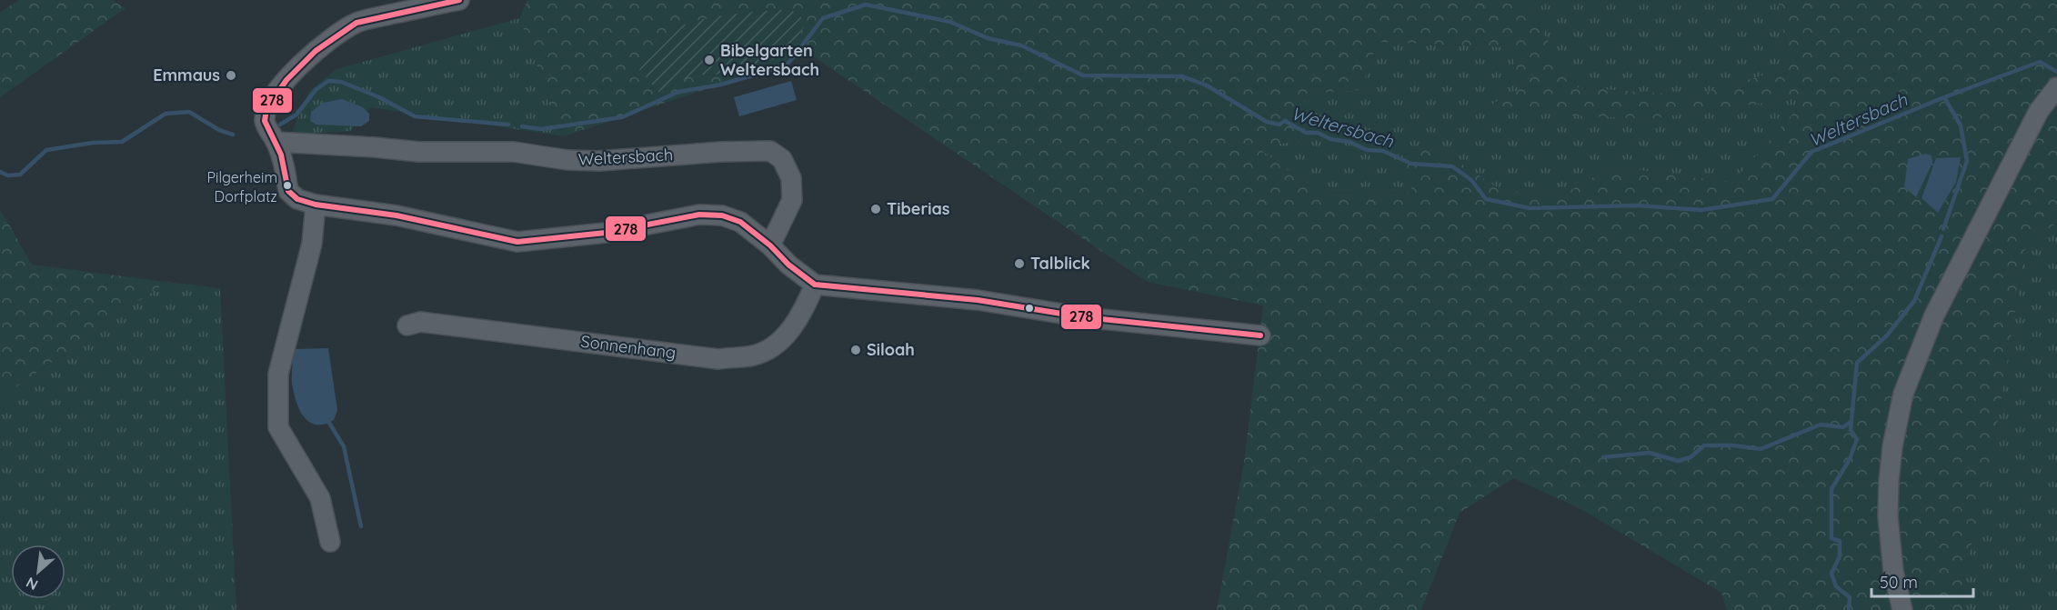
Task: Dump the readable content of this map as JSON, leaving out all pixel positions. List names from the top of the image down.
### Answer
{
  "streets": {
    "street": ["Weltersbach", "Sonnenhang"]
  },
  "water": ["Weltersbach"],
  "places": [
    "Bibelgarten Weltersbach",
    "Emmaus",
    "Pilgerheim Dorfplatz",
    "Tiberias",
    "Talblick",
    "Siloah"
  ],
  "lines": ["transit line 278"],
  "scale_bar": "50 m",
  "north": "bottom left"
}
